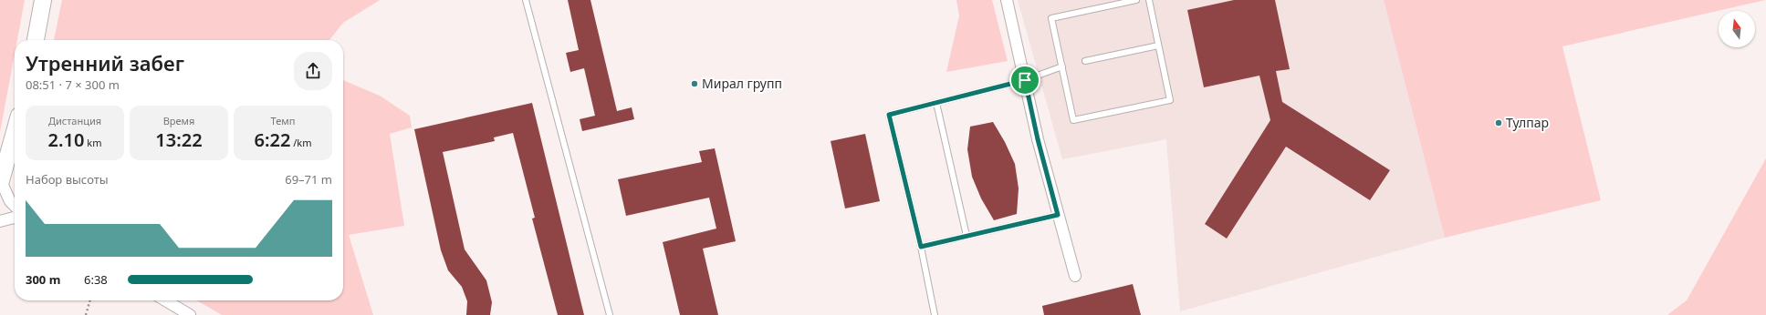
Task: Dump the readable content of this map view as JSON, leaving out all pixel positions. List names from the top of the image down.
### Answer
{
  "places": ["Мирал групп", "Тулпар"],
  "north": "top",
  "page": {
    "heading": ["Утренний забег", "08:51 · 7 × 300 m"],
    "stats": [
      ["Дистанция", "2.10 km"],
      ["Время", "13:22"],
      ["Темп", "6:22 /km"]
    ],
    "chart": ["Набор высоты", "69–71 m"],
    "list": [
      {
        "name": "300 m",
        "note": "6:38"
      }
    ]
  }
}
